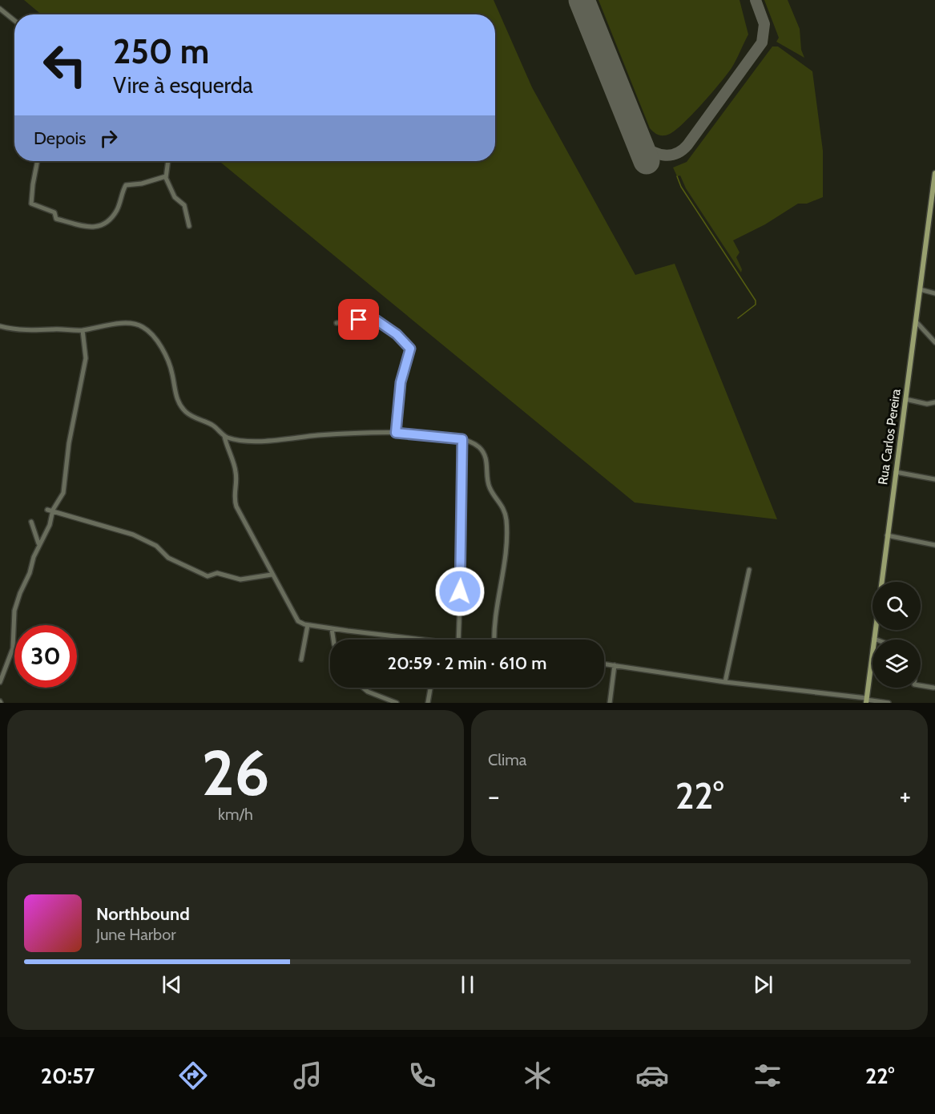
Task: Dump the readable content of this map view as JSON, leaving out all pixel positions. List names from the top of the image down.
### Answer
{
  "streets": {
    "main road": ["Rua Carlos Pereira"]
  },
  "page": {
    "turn": ["250 m", "Vire à esquerda"],
    "then": "Depois",
    "limit": "30",
    "trip": "20:59 · 2 min · 610 m",
    "tile": [
      ["26", "km/h"],
      "Clima"
    ],
    "heat": ["−", "22°", "+"],
    "song": ["Northbound", "June Harbor"],
    "tabs": ["20:57", "22°"]
  }
}
